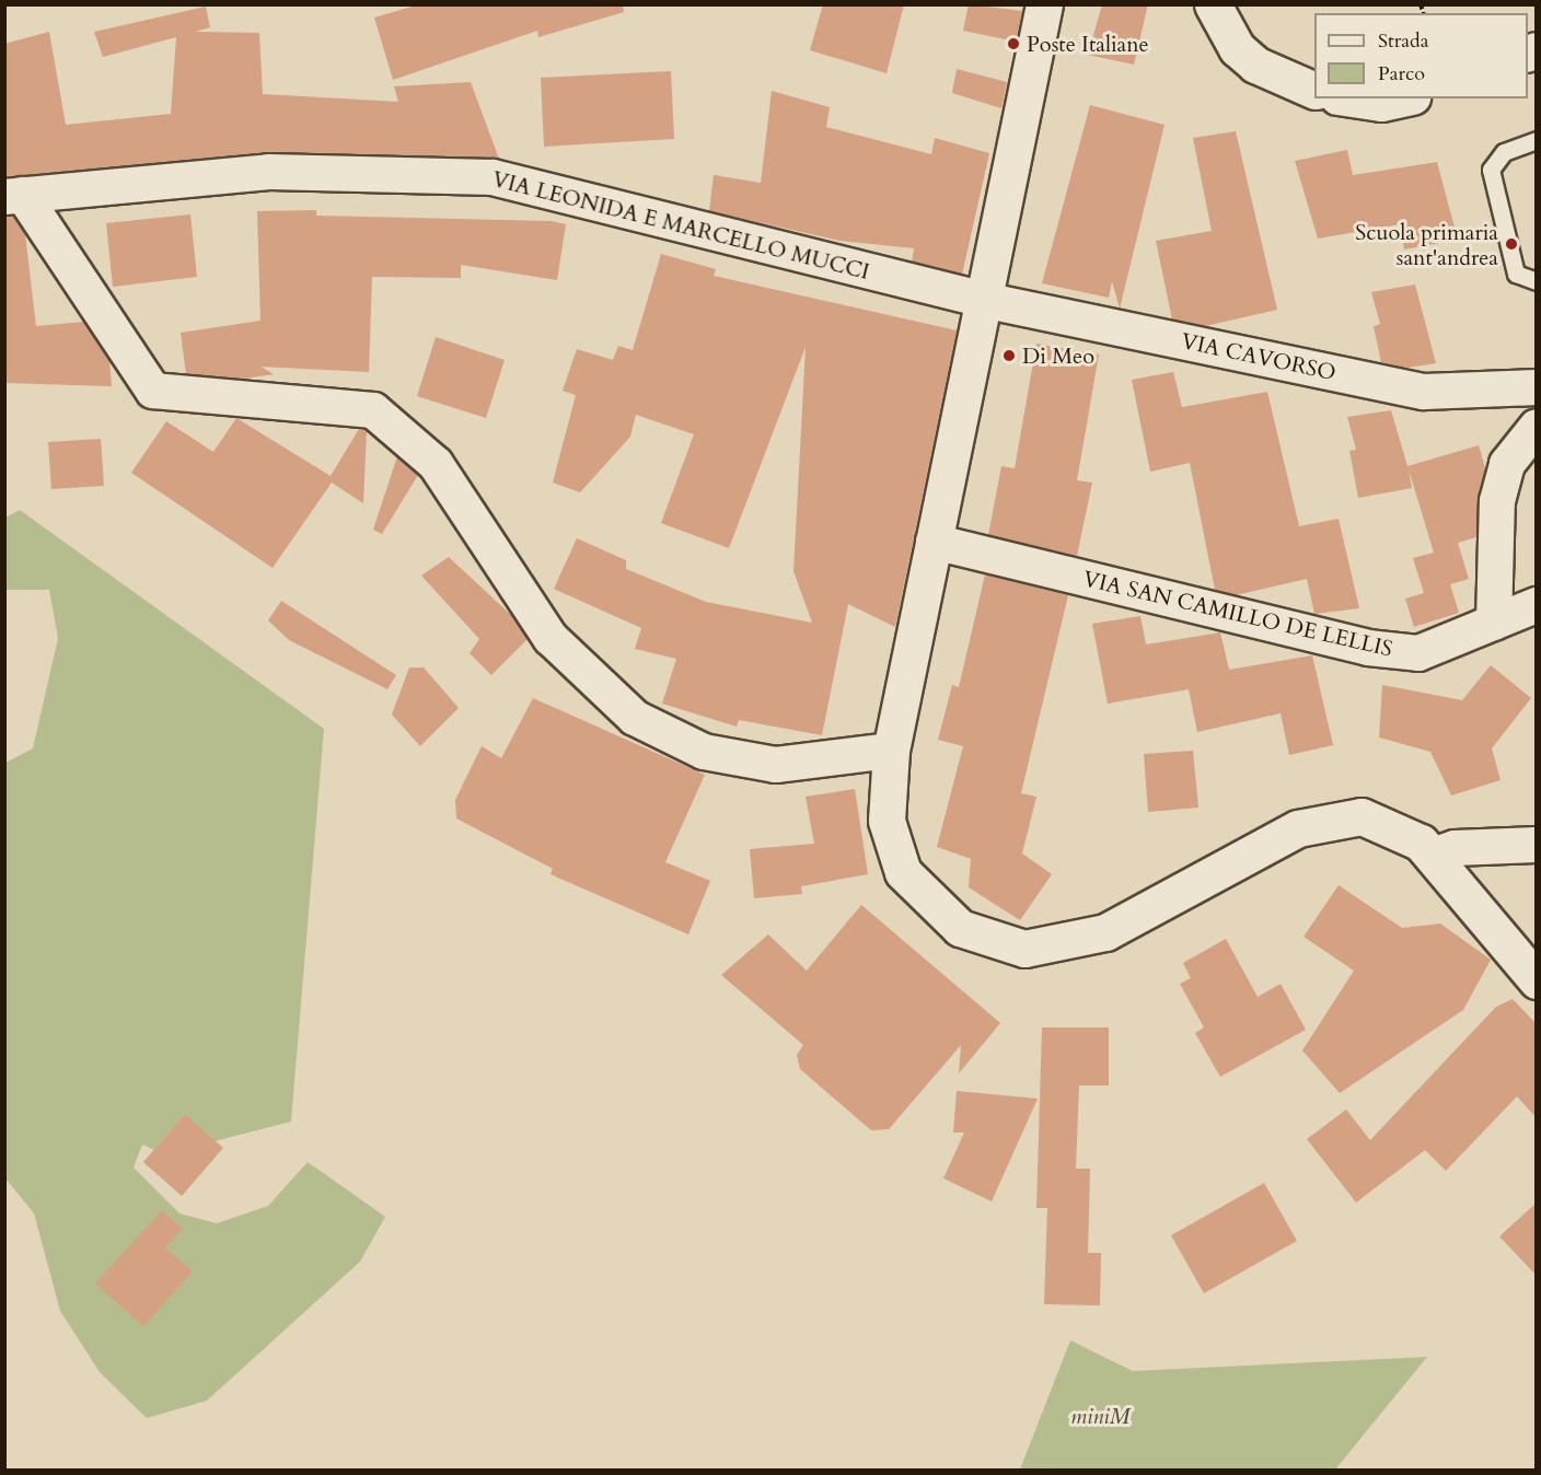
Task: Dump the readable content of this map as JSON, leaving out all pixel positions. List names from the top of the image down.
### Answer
{
  "streets": {
    "street": ["VIA LEONIDA E MARCELLO MUCCI", "VIA CAVORSO", "VIA SAN CAMILLO DE LELLIS"]
  },
  "crossings": [
    ["VIA LEONIDA E MARCELLO MUCCI", "VIA CAVORSO"]
  ],
  "parks": ["miniM"],
  "places": ["Poste Italiane", "Scuola primaria sant'andrea", "Di Meo"],
  "legend": ["Strada", "Parco"]
}
